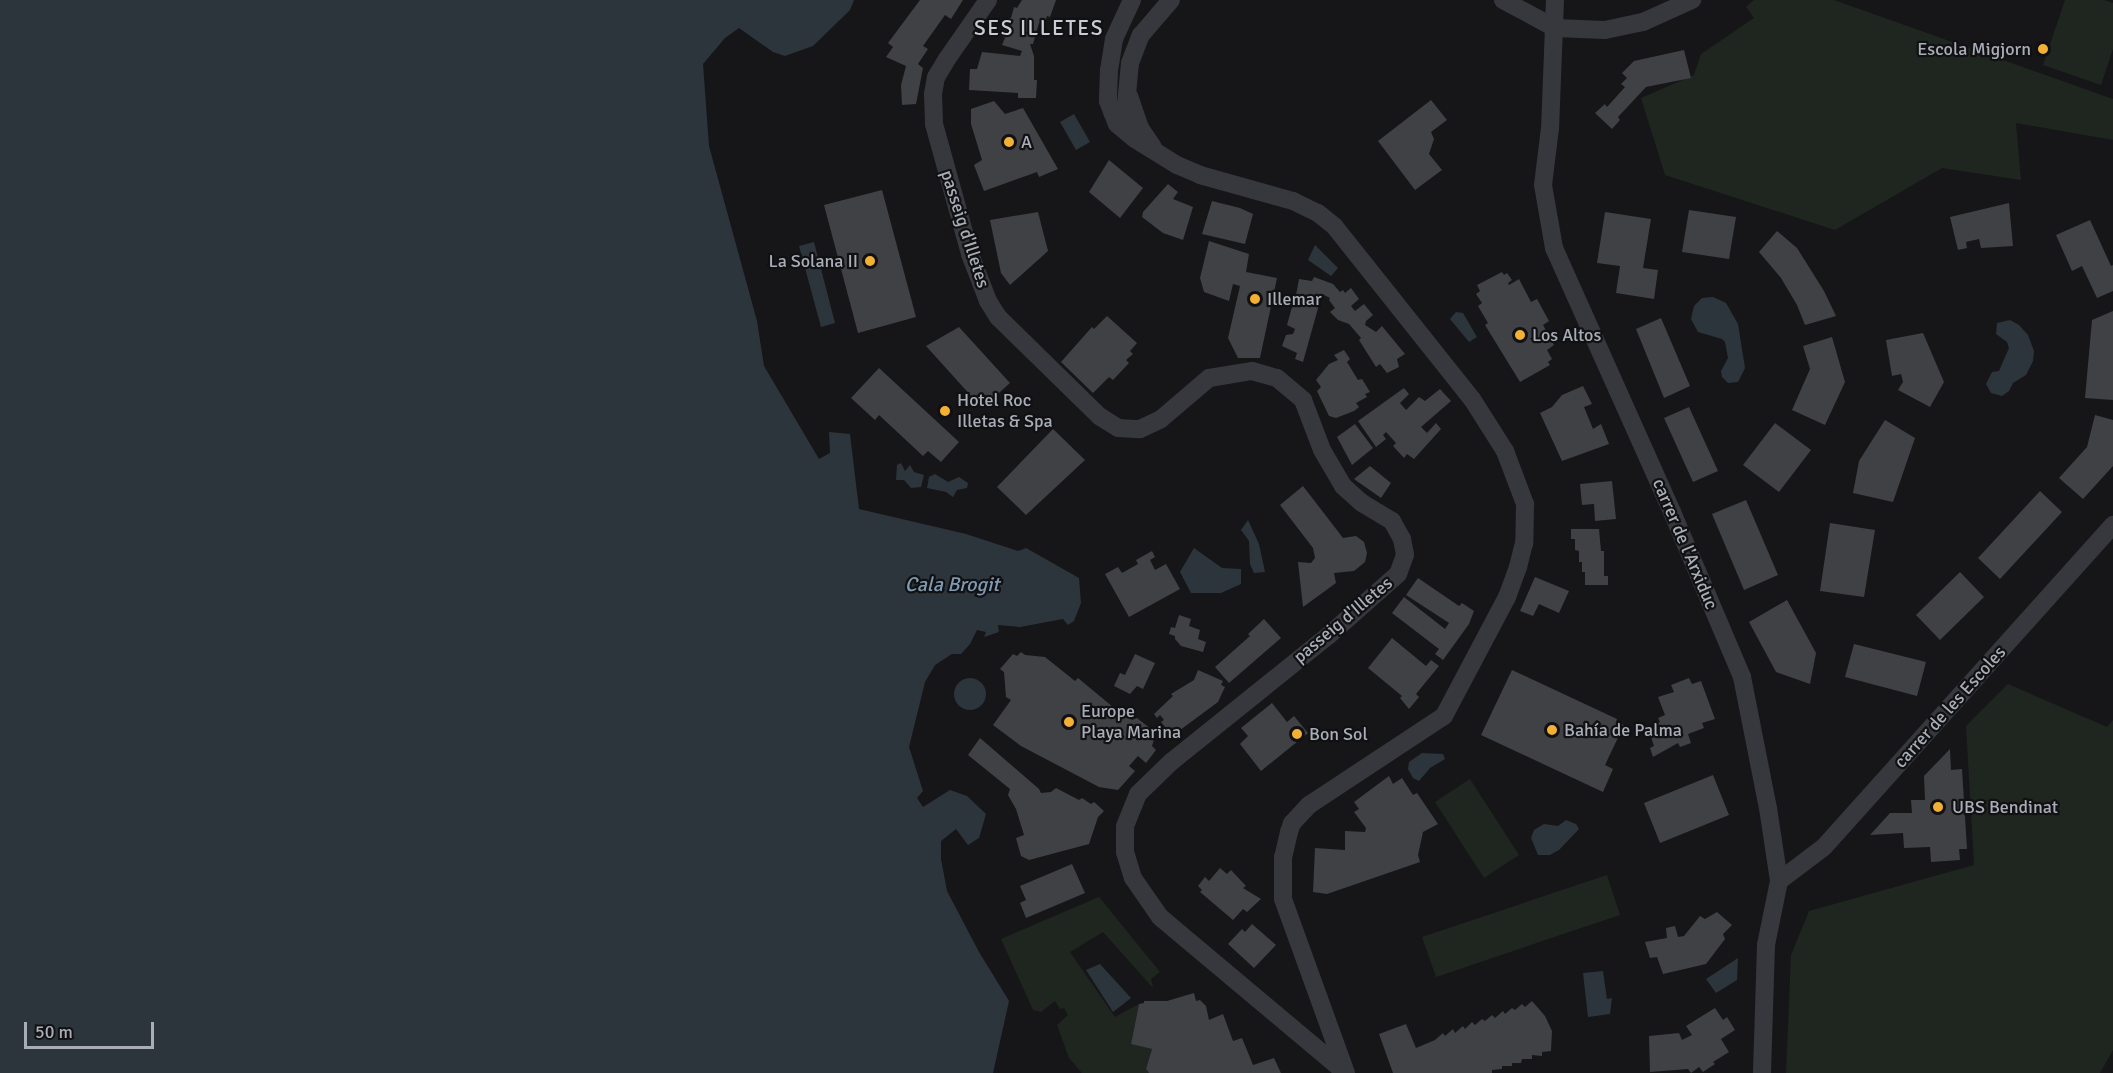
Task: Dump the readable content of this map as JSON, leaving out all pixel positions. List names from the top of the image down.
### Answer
{
  "streets": {
    "street": ["passeig d'Illetes", "carrer de l'Arxiduc", "carrer de les Escoles"]
  },
  "crossings": [
    ["carrer de l'Arxiduc", "carrer de les Escoles"]
  ],
  "districts": ["SES ILLETES"],
  "water": ["Cala Brogit"],
  "places": [
    "Escola Migjorn",
    "A",
    "La Solana II",
    "Illemar",
    "Los Altos",
    "Hotel Roc Illetas & Spa",
    "Europe Playa Marina",
    "Bahía de Palma",
    "Bon Sol",
    "UBS Bendinat"
  ],
  "scale_bar": "50 m"
}
